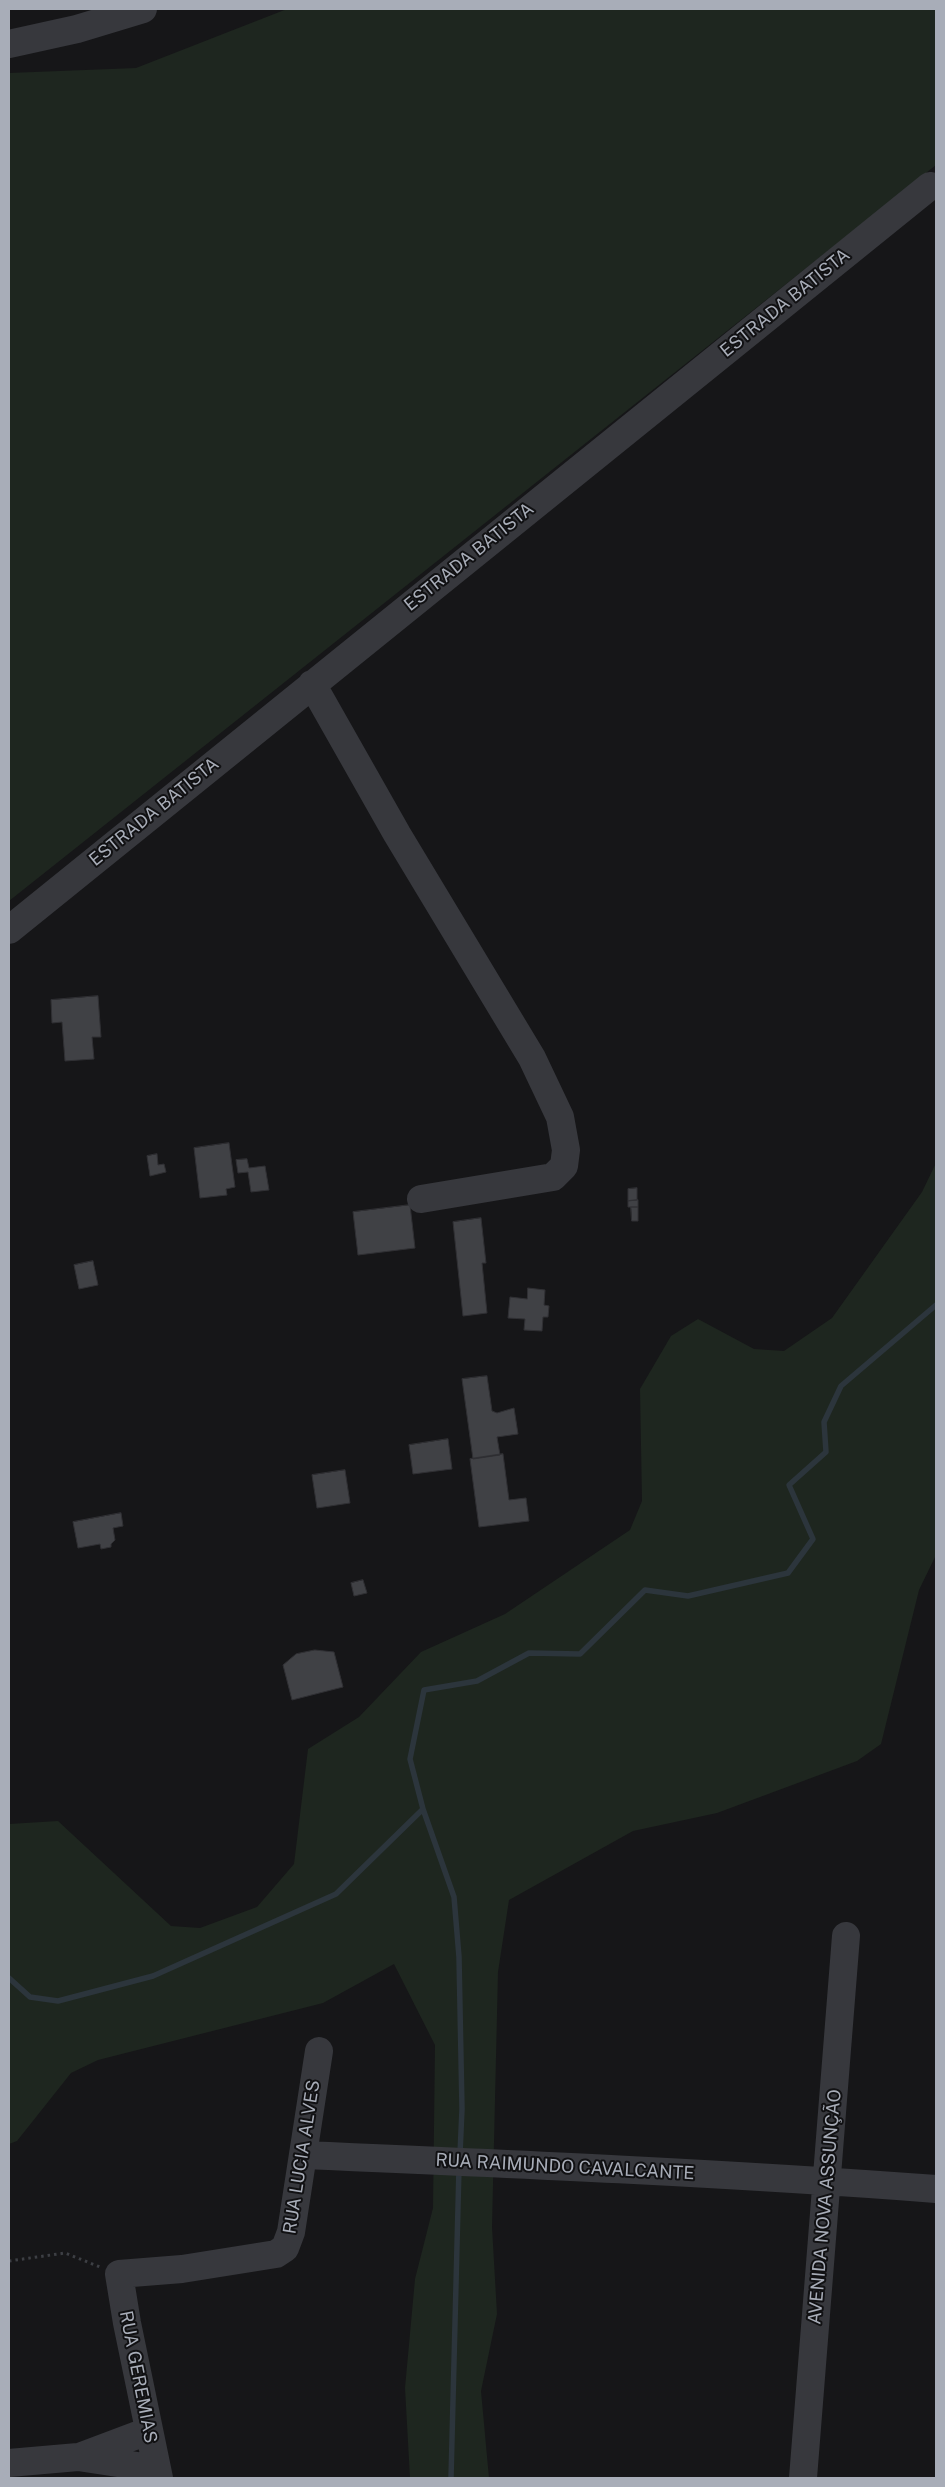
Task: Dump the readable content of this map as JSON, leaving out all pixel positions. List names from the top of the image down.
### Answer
{
  "streets": {
    "street": [
      "ESTRADA BATISTA",
      "RUA LUCIA ALVES",
      "RUA RAIMUNDO CAVALCANTE",
      "AVENIDA NOVA ASSUNÇÃO",
      "RUA GEREMIAS"
    ]
  },
  "crossings": [
    ["RUA LUCIA ALVES", "RUA RAIMUNDO CAVALCANTE"],
    ["RUA LUCIA ALVES", "RUA GEREMIAS"],
    ["RUA RAIMUNDO CAVALCANTE", "AVENIDA NOVA ASSUNÇÃO"]
  ]
}
